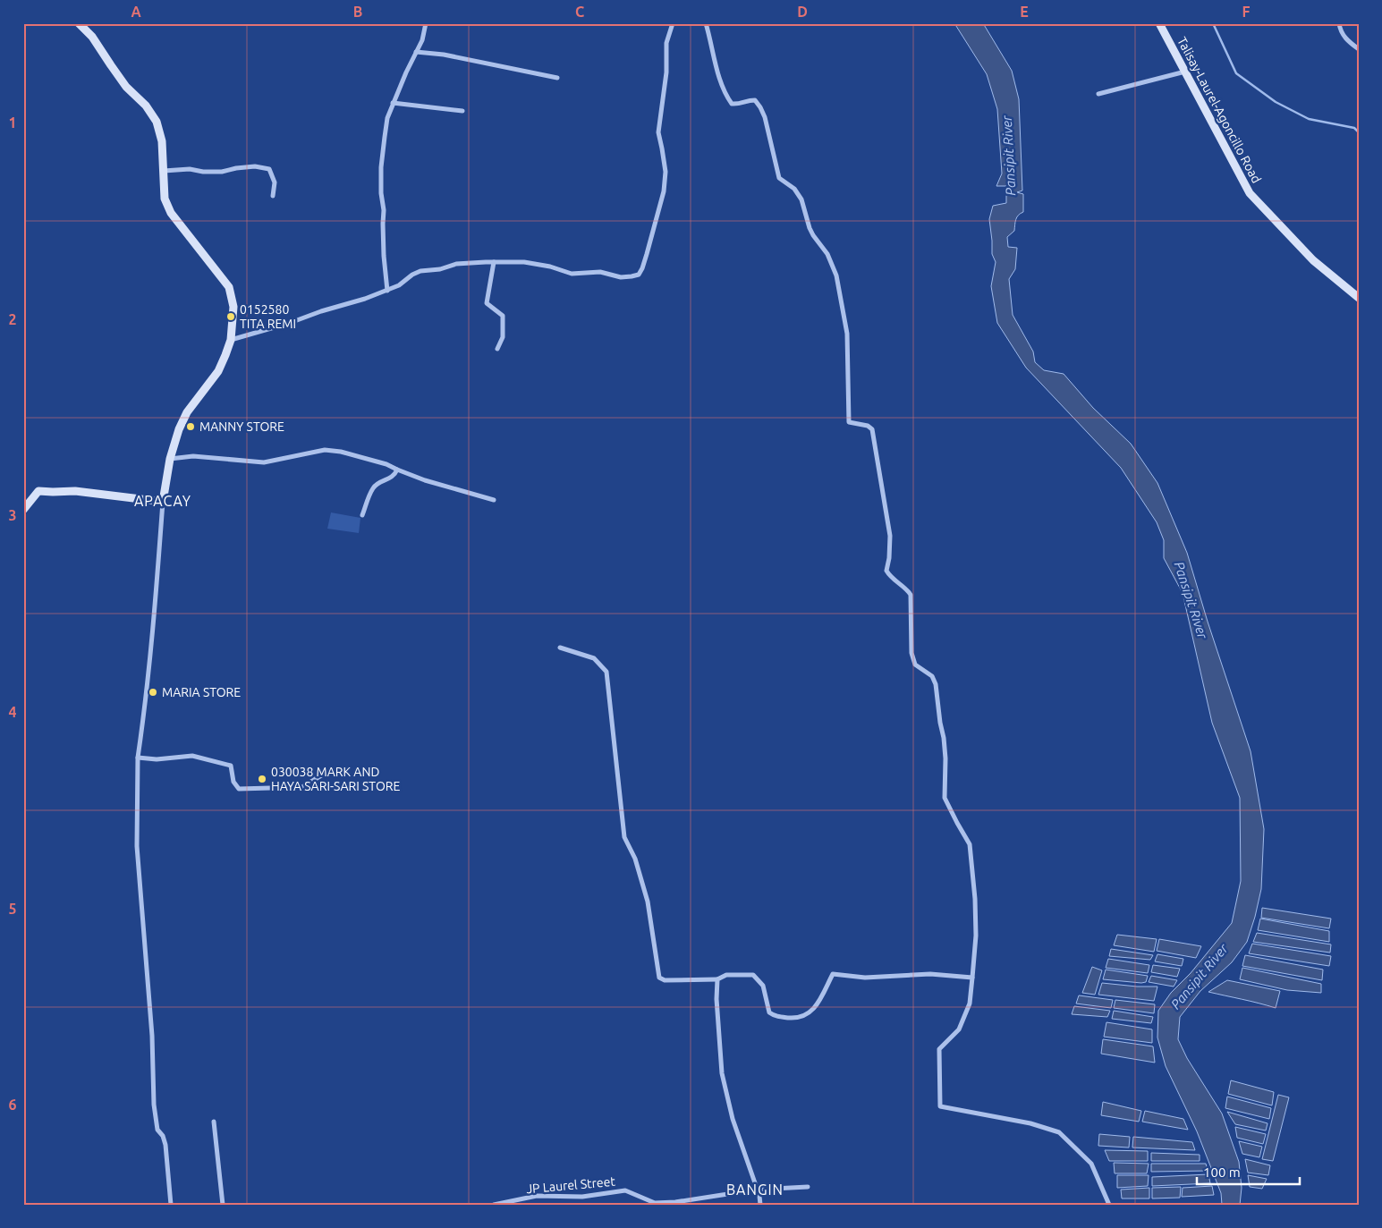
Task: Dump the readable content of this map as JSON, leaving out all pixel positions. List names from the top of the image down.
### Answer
{
  "streets": {
    "street": ["Talisay-Laurel-Agoncillo Road", "JP Laurel Street"]
  },
  "districts": ["APACAY", "BANGIN"],
  "water": ["Pansipit River"],
  "places": [
    "0152580 TITA REMI",
    "MANNY STORE",
    "MARIA STORE",
    "030038 MARK AND HAYA SARI-SARI STORE"
  ],
  "scale_bar": "100 m",
  "grid": {
    "columns": [
      "A",
      "B",
      "C",
      "D",
      "E",
      "F"
    ],
    "rows": [
      "1",
      "2",
      "3",
      "4",
      "5",
      "6"
    ]
  }
}
